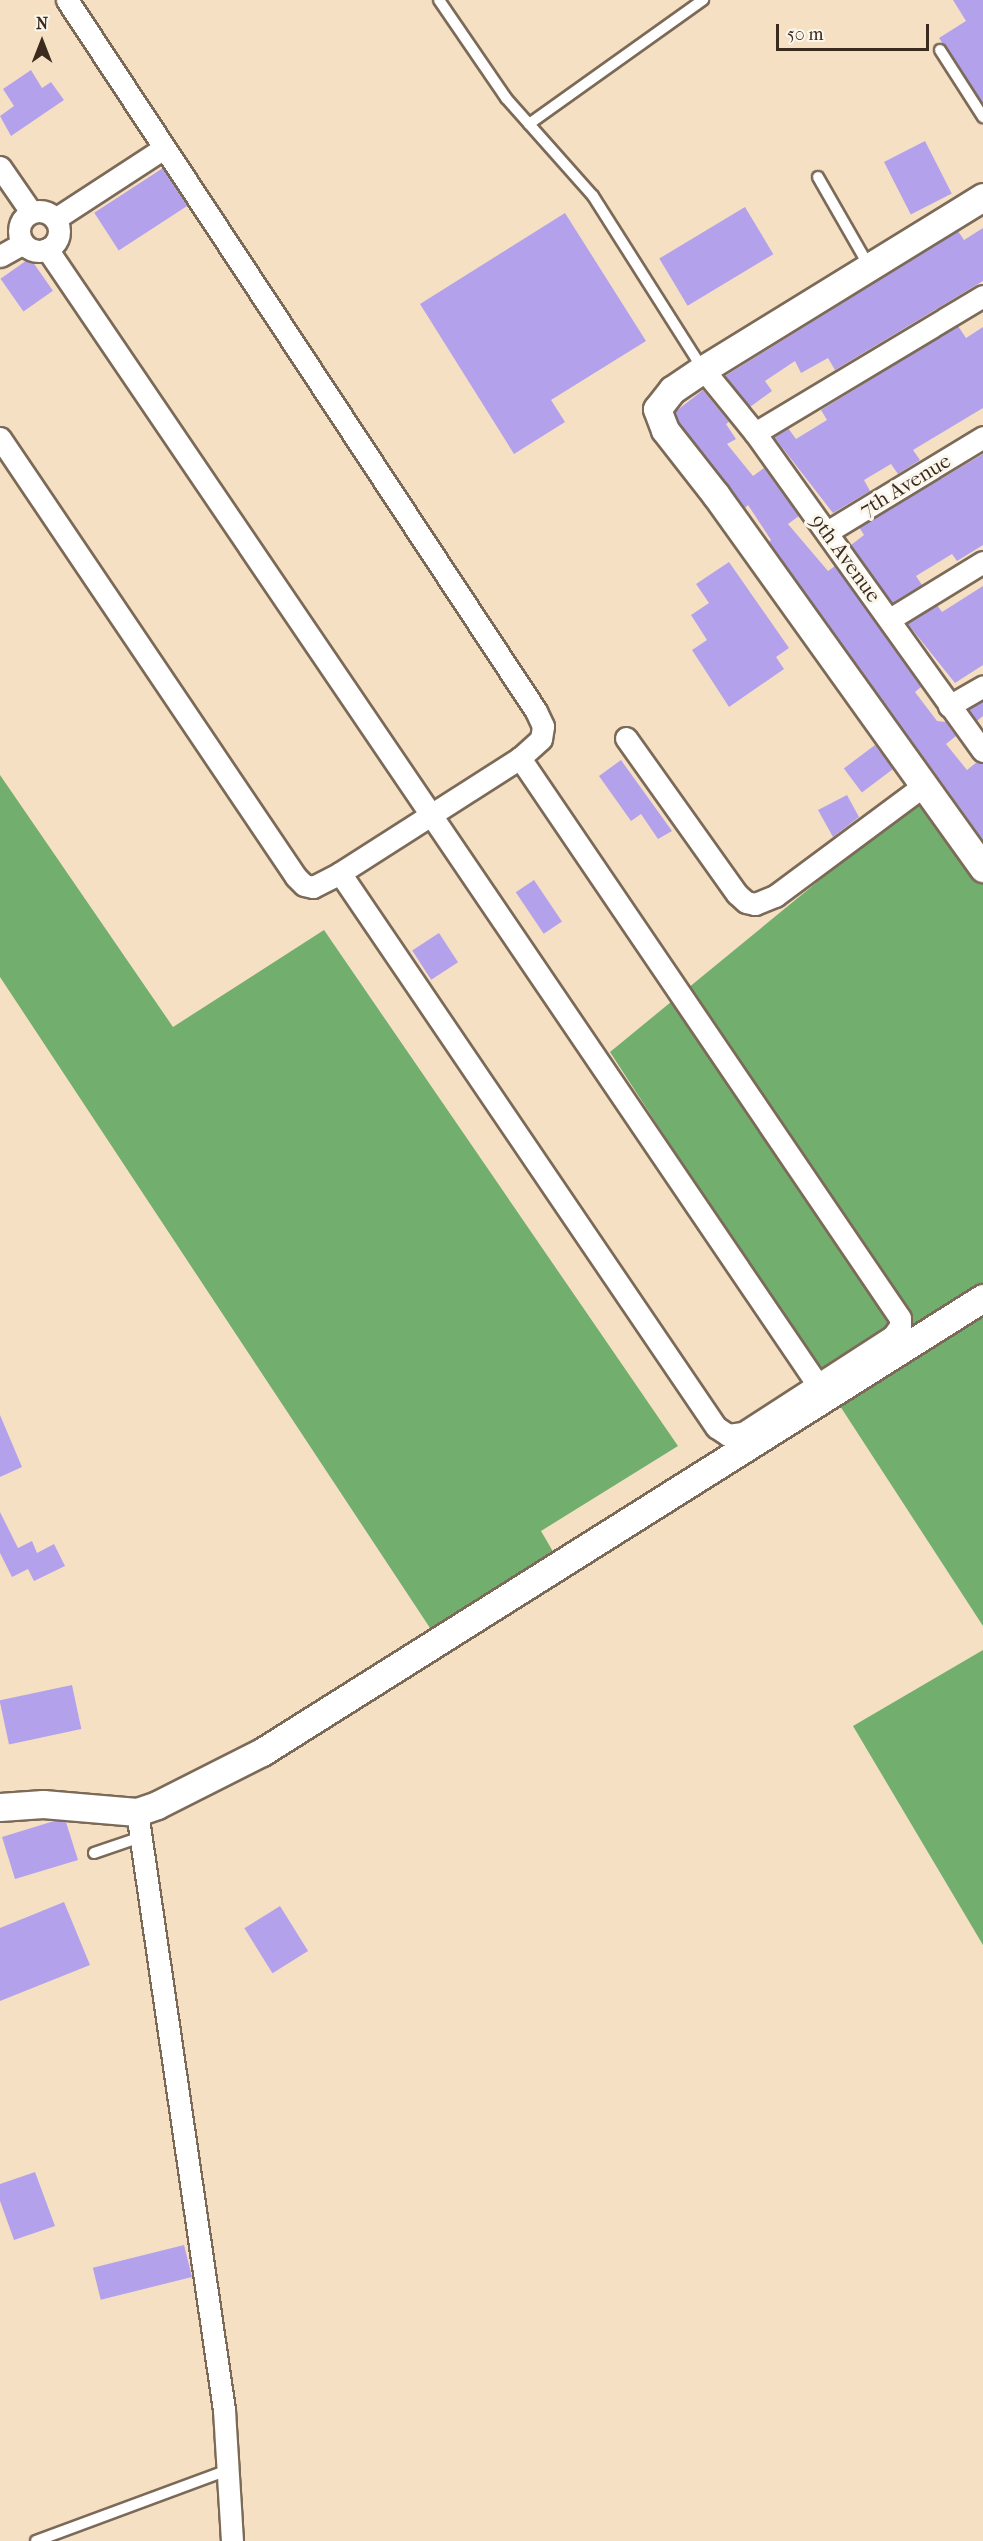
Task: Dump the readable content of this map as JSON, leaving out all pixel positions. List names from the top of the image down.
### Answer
{
  "streets": {
    "street": ["7th Avenue", "9th Avenue"]
  },
  "crossings": [
    ["7th Avenue", "9th Avenue"]
  ],
  "scale_bar": "50 m",
  "north": "top"
}
